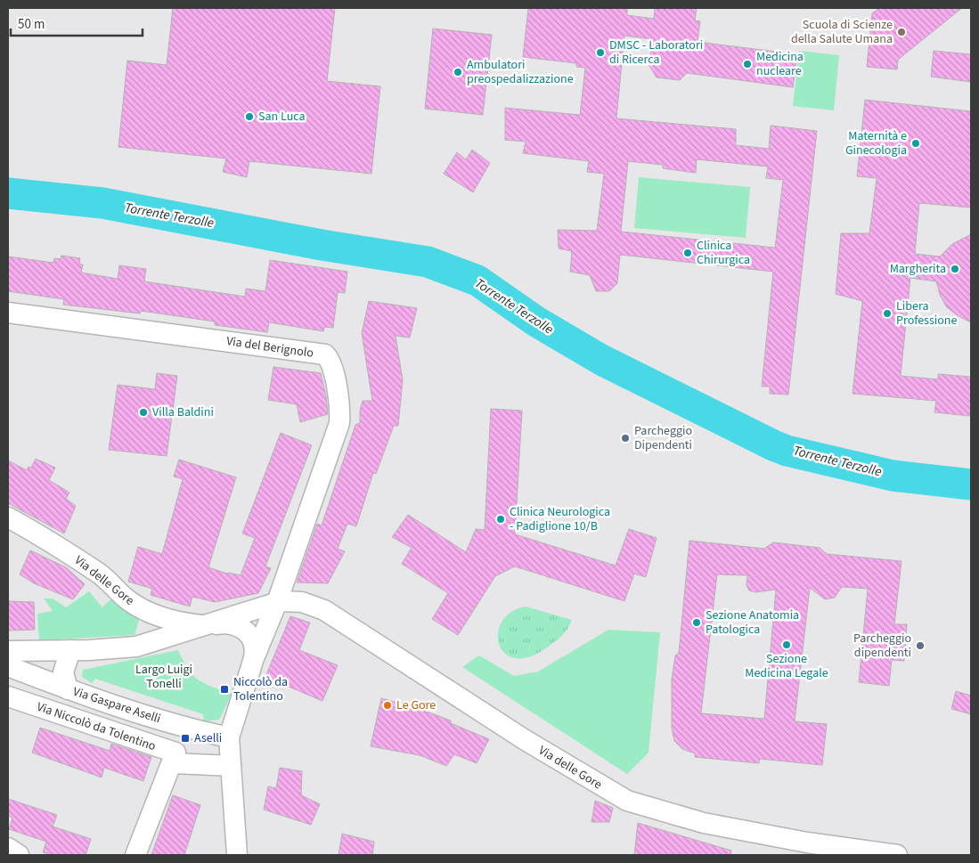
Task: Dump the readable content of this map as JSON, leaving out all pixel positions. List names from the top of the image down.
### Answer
{
  "streets": {
    "street": [
      "Via del Berignolo",
      "Via delle Gore",
      "Via Gaspare Aselli",
      "Via Niccolò da Tolentino"
    ]
  },
  "crossings": [
    ["Via del Berignolo", "Via delle Gore"]
  ],
  "water": ["Torrente Terzolle"],
  "parks": ["Largo Luigi Tonelli"],
  "places": {
    "other": [
      "Scuola di Scienze della Salute Umana",
      "DMSC - Laboratori di Ricerca",
      "Medicina nucleare",
      "Ambulatori preospedalizzazione",
      "San Luca",
      "Maternità e Ginecologia",
      "Clinica Chirurgica",
      "Margherita",
      "Libera Professione",
      "Villa Baldini",
      "Parcheggio Dipendenti",
      "Clinica Neurologica - Padiglione 10/B",
      "Sezione Anatomia Patologica",
      "Sezione Medicina Legale",
      "Parcheggio dipendenti",
      "Le Gore"
    ],
    "transit": ["Niccolò da Tolentino", "Aselli"]
  },
  "scale_bar": "50 m"
}
